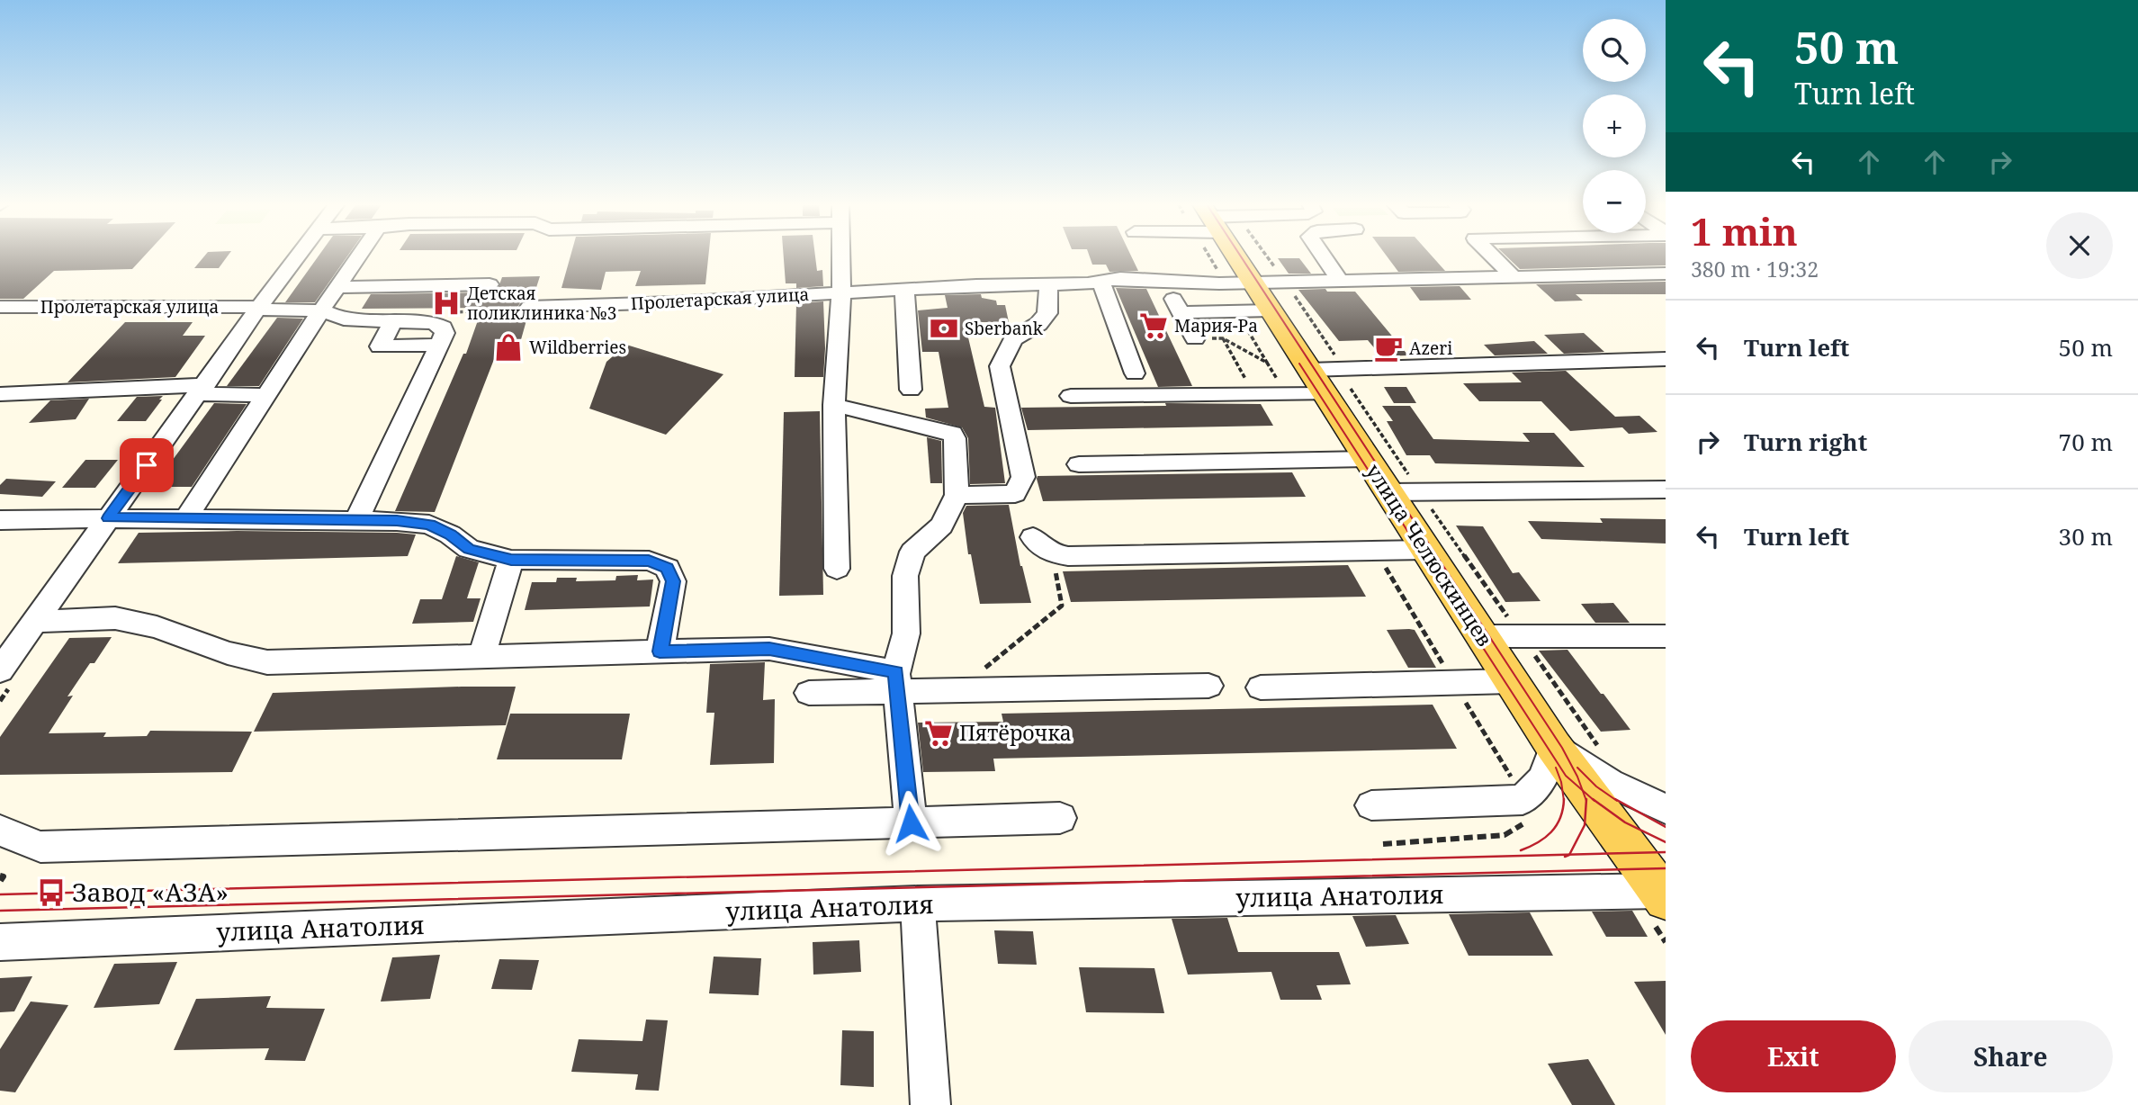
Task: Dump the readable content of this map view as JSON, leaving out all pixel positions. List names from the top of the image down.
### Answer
{
  "streets": {
    "main road": ["улица Челюскинцев"],
    "street": ["Пролетарская улица", "улица Анатолия"]
  },
  "crossings": [
    ["Пролетарская улица", "улица Челюскинцев"],
    ["улица Челюскинцев", "улица Анатолия"]
  ],
  "places": {
    "hospital": ["Детская поликлиника №3"],
    "supermarket": ["Мария-Ра", "Пятёрочка"],
    "bank": ["Sberbank"],
    "shop": ["Wildberries"],
    "cafe": ["Azeri"],
    "bus stop": ["Завод «АЗА»"]
  },
  "page": {
    "turn": ["50 m", "Turn left"],
    "map_buttons": ["+", "−"],
    "heading": ["1 min", "380 m · 19:32"],
    "list": [
      {
        "name": "Turn left",
        "value": "50 m"
      },
      {
        "name": "Turn right",
        "value": "70 m"
      },
      {
        "name": "Turn left",
        "value": "30 m"
      }
    ],
    "buttons": ["Exit", "Share"]
  }
}
